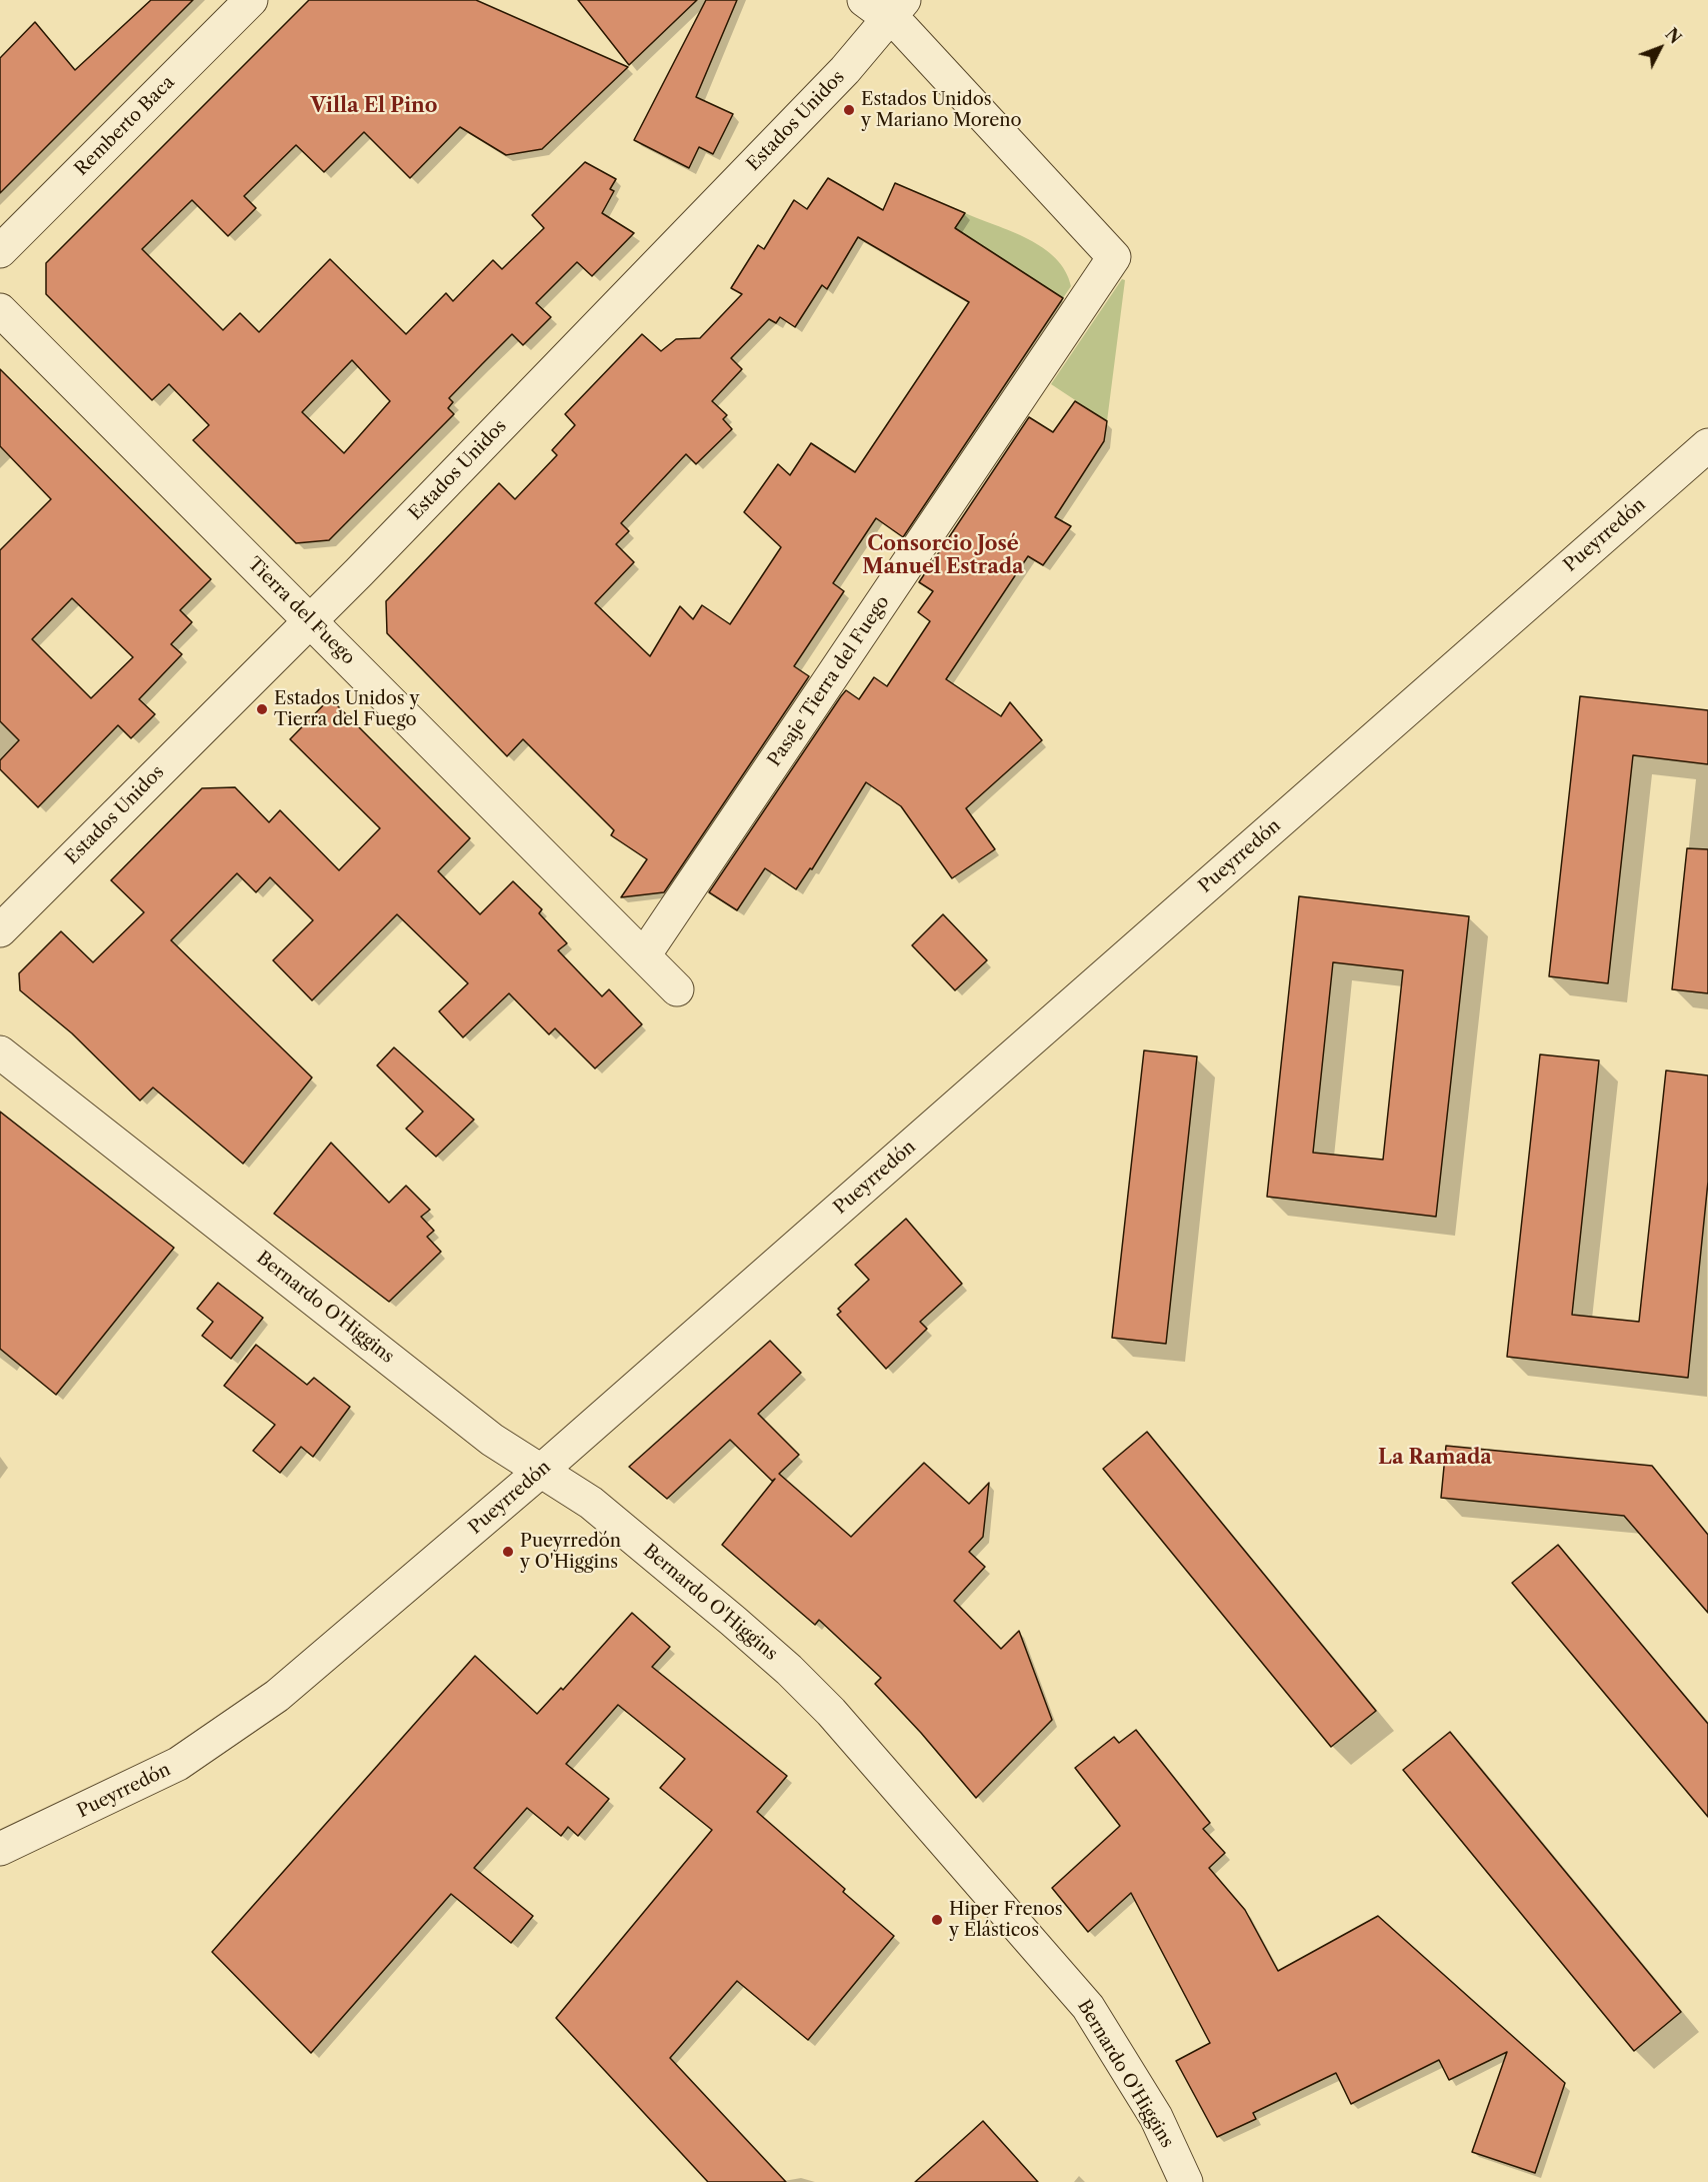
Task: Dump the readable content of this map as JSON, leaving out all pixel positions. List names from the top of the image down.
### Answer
{
  "streets": {
    "street": [
      "Estados Unidos",
      "Remberto Baca",
      "Pueyrredón",
      "Tierra del Fuego",
      "Pasaje Tierra del Fuego",
      "Bernardo O'Higgins"
    ]
  },
  "crossings": [
    ["Estados Unidos", "Tierra del Fuego"],
    ["Estados Unidos", "Pasaje Tierra del Fuego"],
    ["Pueyrredón", "Bernardo O'Higgins"],
    ["Tierra del Fuego", "Pasaje Tierra del Fuego"]
  ],
  "districts": ["Villa El Pino", "Consorcio José Manuel Estrada", "La Ramada"],
  "places": [
    "Estados Unidos y Mariano Moreno",
    "Estados Unidos y Tierra del Fuego",
    "Pueyrredón y O'Higgins",
    "Hiper Frenos y Elásticos"
  ],
  "north": "top right"
}
